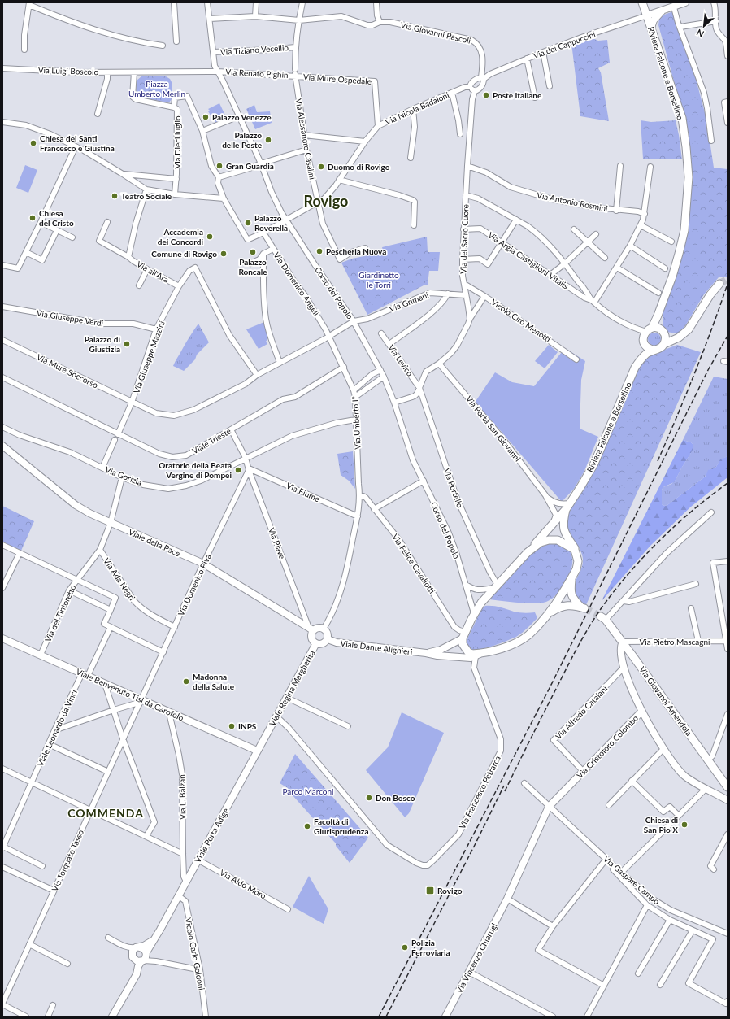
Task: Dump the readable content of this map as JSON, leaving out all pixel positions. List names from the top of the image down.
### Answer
{
  "streets": {
    "main road": ["Riviera Falcone e Borsellino", "Via Giovanni Amendola"],
    "street": [
      "Via Giovanni Pascoli",
      "Via dei Cappuccini",
      "Via Tiziano Vecellio",
      "Via Luigi Boscolo",
      "Via Renato Pighin",
      "Via Mure Ospedale",
      "Via Nicola Badaloni",
      "Via Alessandro Casalini",
      "Via Dieci luglio",
      "Via Antonio Rosmini",
      "Via del Sacro Cuore",
      "Via Argia Castiglioni Vitalis",
      "Via all'Ara",
      "Via Domenico Angeli",
      "Corso del Popolo",
      "Via Grimani",
      "Via Giuseppe Verdi",
      "Vicolo Ciro Menotti",
      "Via Giuseppe Mazzini",
      "Via Levico",
      "Via Mure Soccorso",
      "Via Umberto I°",
      "Via Porta San Giovanni",
      "Viale Trieste",
      "Via Gorizia",
      "Via Portello",
      "Via Fiume",
      "Viale della Pace",
      "Via Piave",
      "Via Felice Cavallotti",
      "Via Ada Negri",
      "Via Domenico Piva",
      "Via del Tintoretto",
      "Via Pietro Mascagni",
      "Viale Dante Alighieri",
      "Viale Regina Margherita",
      "Viale Benvenuto Tisi da Garofolo",
      "Via Alfredo Catalani",
      "Viale Leonardo da Vinci",
      "Via Cristoforo Colombo",
      "Via Francesco Petrarca",
      "Via L. Balzan",
      "Viale Porta Adige",
      "Via Torquato Tasso",
      "Via Gaspare Campo",
      "Via Aldo Moro",
      "Vicolo Carlo Goldoni",
      "Via Vincenzo Chiarugi"
    ]
  },
  "crossings": [
    ["Via Giovanni Pascoli", "Via dei Cappuccini"],
    ["Via Giovanni Pascoli", "Via Alessandro Casalini"],
    ["Via Giovanni Pascoli", "Corso del Popolo"],
    ["Via dei Cappuccini", "Riviera Falcone e Borsellino"],
    ["Via Tiziano Vecellio", "Via Alessandro Casalini"],
    ["Via Tiziano Vecellio", "Corso del Popolo"],
    ["Via Luigi Boscolo", "Via Renato Pighin"],
    ["Via Renato Pighin", "Via Mure Ospedale"],
    ["Via Renato Pighin", "Via Alessandro Casalini"],
    ["Via Renato Pighin", "Corso del Popolo"],
    ["Riviera Falcone e Borsellino", "Via Argia Castiglioni Vitalis"],
    ["Via Mure Ospedale", "Via Nicola Badaloni"],
    ["Via Mure Ospedale", "Via Alessandro Casalini"],
    ["Via Nicola Badaloni", "Via Alessandro Casalini"],
    ["Via Nicola Badaloni", "Via Domenico Angeli"],
    ["Via Nicola Badaloni", "Corso del Popolo"],
    ["Via Antonio Rosmini", "Via del Sacro Cuore"],
    ["Via del Sacro Cuore", "Via Argia Castiglioni Vitalis"],
    ["Via del Sacro Cuore", "Via Grimani"],
    ["Via del Sacro Cuore", "Vicolo Ciro Menotti"],
    ["Via all'Ara", "Via Giuseppe Mazzini"],
    ["Via Domenico Angeli", "Via Grimani"],
    ["Via Domenico Angeli", "Via Umberto I°"],
    ["Corso del Popolo", "Via Grimani"],
    ["Via Grimani", "Via Giuseppe Mazzini"],
    ["Via Grimani", "Via Mure Soccorso"],
    ["Via Grimani", "Via Umberto I°"],
    ["Via Giuseppe Verdi", "Via Giuseppe Mazzini"],
    ["Via Giuseppe Mazzini", "Via Mure Soccorso"],
    ["Via Giuseppe Mazzini", "Viale Trieste"],
    ["Via Levico", "Via Portello"],
    ["Via Umberto I°", "Viale Trieste"],
    ["Via Umberto I°", "Via Gorizia"],
    ["Via Umberto I°", "Via Felice Cavallotti"],
    ["Viale Trieste", "Via Piave"],
    ["Via Gorizia", "Via Piave"],
    ["Via Gorizia", "Via del Tintoretto"],
    ["Via Fiume", "Via Piave"],
    ["Via Fiume", "Via Domenico Piva"],
    ["Viale della Pace", "Via Piave"],
    ["Viale della Pace", "Via Domenico Piva"],
    ["Viale della Pace", "Via del Tintoretto"],
    ["Viale della Pace", "Viale Dante Alighieri"],
    ["Viale della Pace", "Viale Regina Margherita"],
    ["Via Piave", "Via Domenico Piva"],
    ["Via Piave", "Viale Dante Alighieri"],
    ["Via Piave", "Viale Regina Margherita"],
    ["Via Ada Negri", "Via Domenico Piva"],
    ["Via Ada Negri", "Via del Tintoretto"],
    ["Via Domenico Piva", "Viale Benvenuto Tisi da Garofolo"],
    ["Via Domenico Piva", "Via Torquato Tasso"],
    ["Via del Tintoretto", "Viale Benvenuto Tisi da Garofolo"],
    ["Via Pietro Mascagni", "Via Giovanni Amendola"],
    ["Via Pietro Mascagni", "Via Cristoforo Colombo"],
    ["Viale Dante Alighieri", "Viale Regina Margherita"],
    ["Viale Dante Alighieri", "Via Francesco Petrarca"],
    ["Viale Regina Margherita", "Via Francesco Petrarca"],
    ["Viale Regina Margherita", "Viale Porta Adige"],
    ["Viale Benvenuto Tisi da Garofolo", "Viale Leonardo da Vinci"],
    ["Viale Benvenuto Tisi da Garofolo", "Via L. Balzan"],
    ["Viale Benvenuto Tisi da Garofolo", "Viale Porta Adige"],
    ["Viale Benvenuto Tisi da Garofolo", "Via Torquato Tasso"],
    ["Via Giovanni Amendola", "Via Cristoforo Colombo"],
    ["Via Alfredo Catalani", "Via Cristoforo Colombo"],
    ["Via Cristoforo Colombo", "Via Gaspare Campo"],
    ["Via Cristoforo Colombo", "Via Vincenzo Chiarugi"],
    ["Via L. Balzan", "Viale Porta Adige"],
    ["Viale Porta Adige", "Via Aldo Moro"],
    ["Viale Porta Adige", "Vicolo Carlo Goldoni"],
    ["Via Gaspare Campo", "Via Vincenzo Chiarugi"]
  ],
  "districts": ["Rovigo", "COMMENDA"],
  "parks": ["Piazza Umberto Merlin", "Giardinetto le Torri", "Parco Marconi"],
  "places": {
    "other": [
      "Poste Italiane",
      "Palazzo Venezze",
      "Palazzo delle Poste",
      "Chiesa dei Santi Francesco e Giustina",
      "Gran Guardia",
      "Duomo di Rovigo",
      "Teatro Sociale",
      "Chiesa del Cristo",
      "Palazzo Roverella",
      "Accademia dei Concordi",
      "Pescheria Nuova",
      "Palazzo Roncale",
      "Comune di Rovigo",
      "Palazzo di Giustizia",
      "Oratorio della Beata Vergine di Pompei",
      "Madonna della Salute",
      "INPS",
      "Don Bosco",
      "Chiesa di San Pio X",
      "Facoltà di Giurisprudenza",
      "Polizia Ferroviaria"
    ],
    "transit": ["Rovigo"]
  },
  "north": "bottom left"
}
